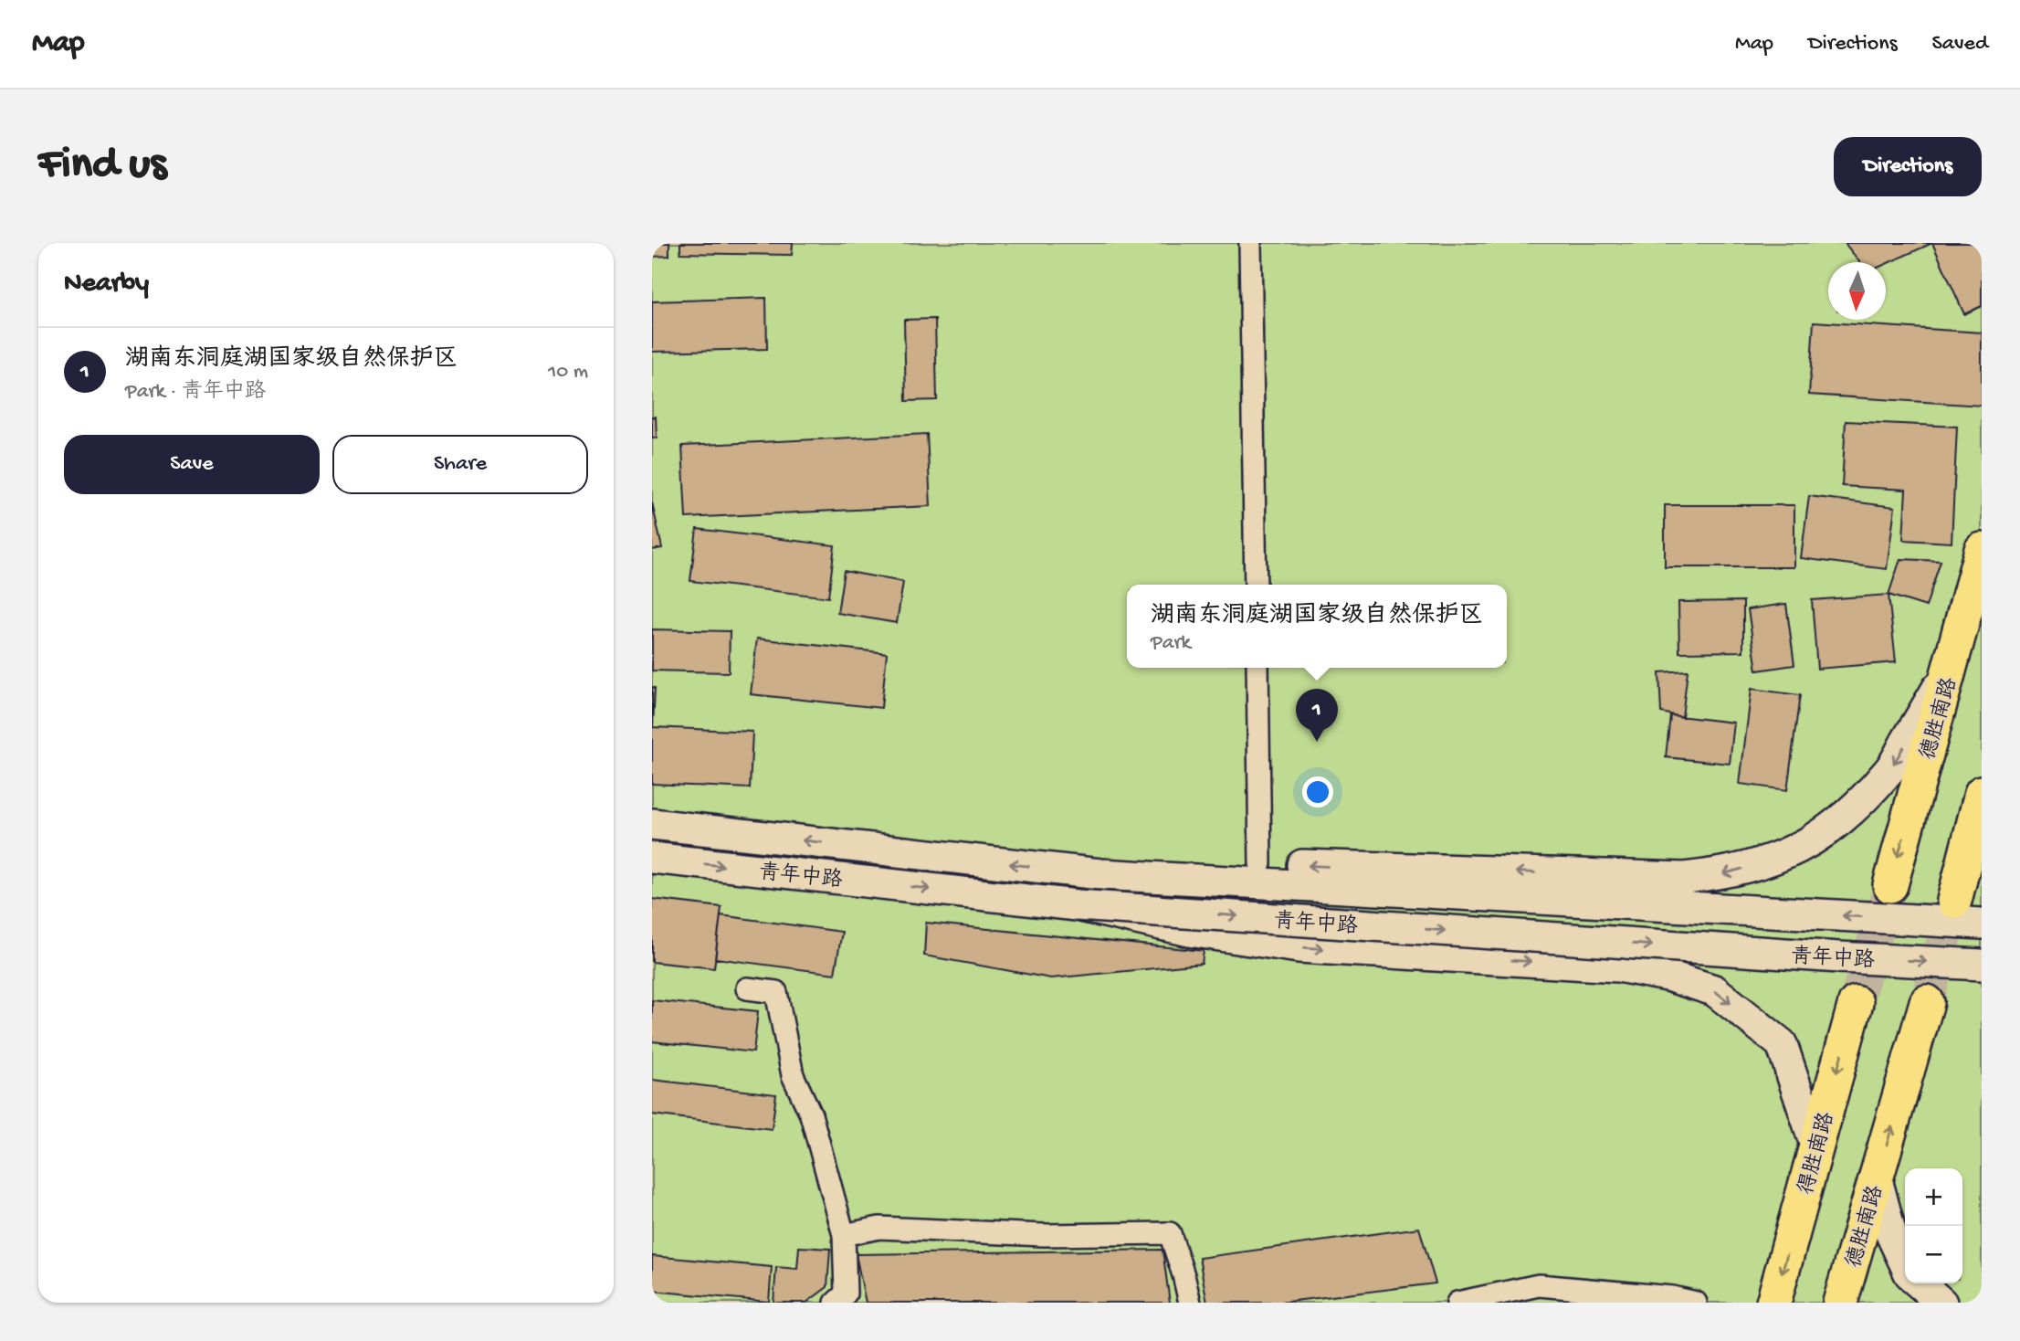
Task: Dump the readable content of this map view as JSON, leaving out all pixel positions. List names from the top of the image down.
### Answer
{
  "streets": {
    "main road": ["德胜南路", "青年中路", "得胜南路"]
  },
  "one_way": ["得胜南路"],
  "north": "bottom",
  "page": {
    "header": "Map",
    "nav": ["Map", "Directions", "Saved"],
    "buttons": [
      "Directions",
      ["Save", "Share"]
    ],
    "title": "Find us",
    "heading": "Nearby",
    "list": [
      {
        "mark": "1",
        "name": "湖南东洞庭湖国家级自然保护区",
        "note": "Park · 青年中路",
        "value": "10 m"
      }
    ],
    "popup": ["湖南东洞庭湖国家级自然保护区", "Park"],
    "pins": "1",
    "map_buttons": ["+", "−"]
  }
}
